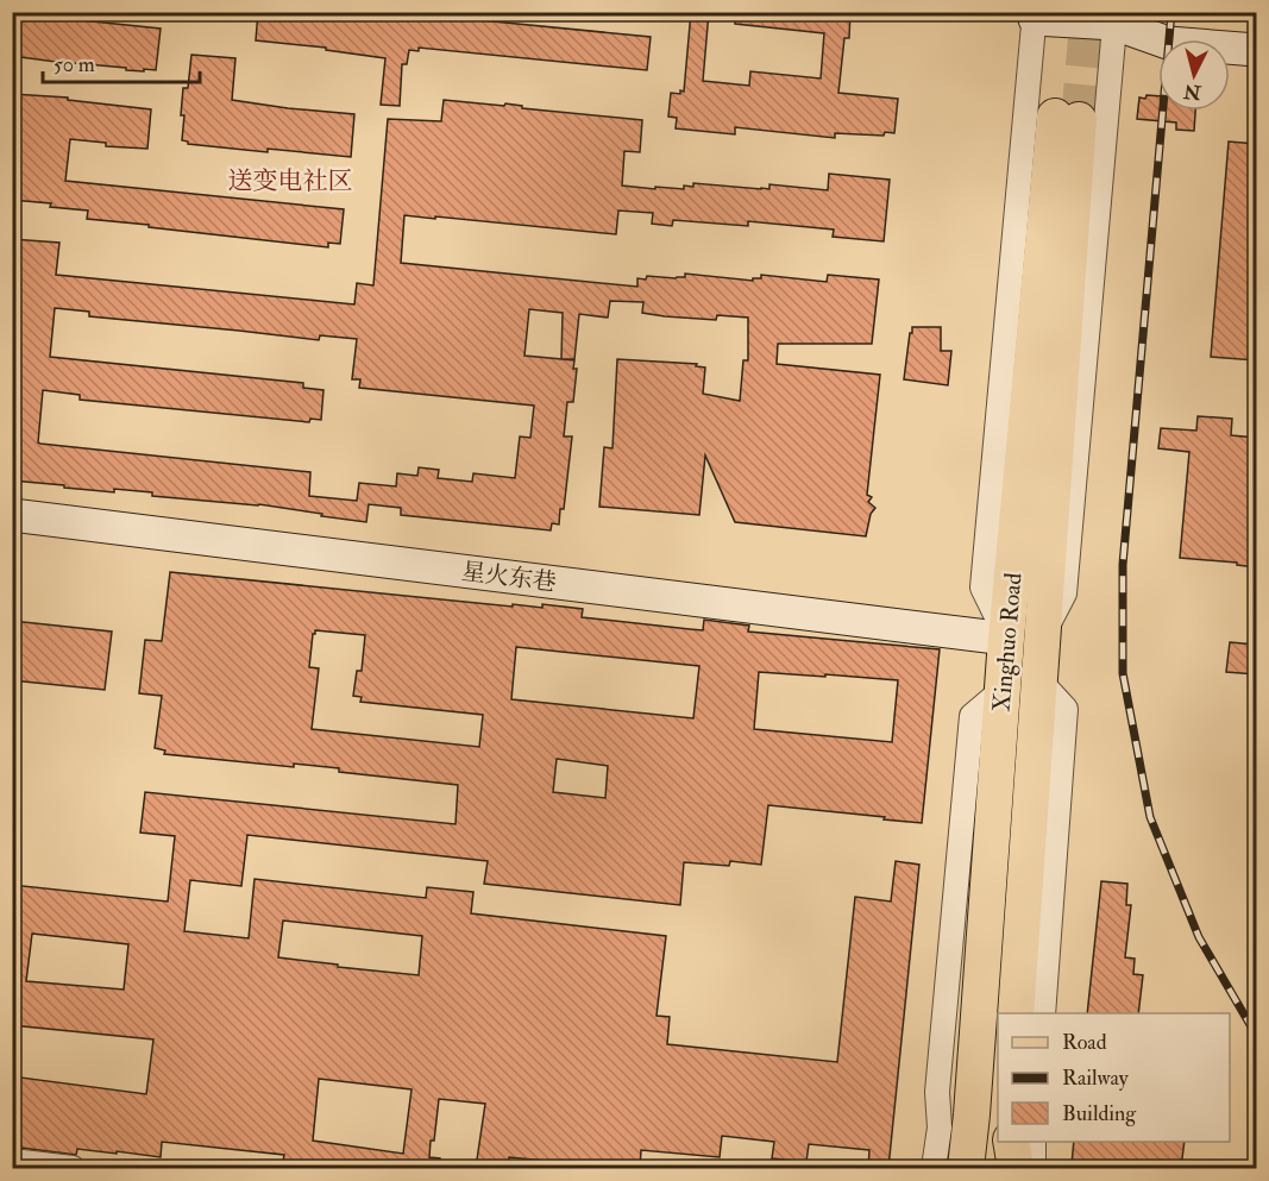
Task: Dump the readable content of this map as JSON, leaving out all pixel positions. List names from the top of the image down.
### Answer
{
  "streets": {
    "main road": ["Xinghuo Road"],
    "street": ["星火东巷"]
  },
  "crossings": [
    ["星火东巷", "Xinghuo Road"]
  ],
  "districts": ["送变电社区"],
  "legend": ["Road", "Railway", "Building"],
  "scale_bar": "50 m",
  "north": "bottom"
}
